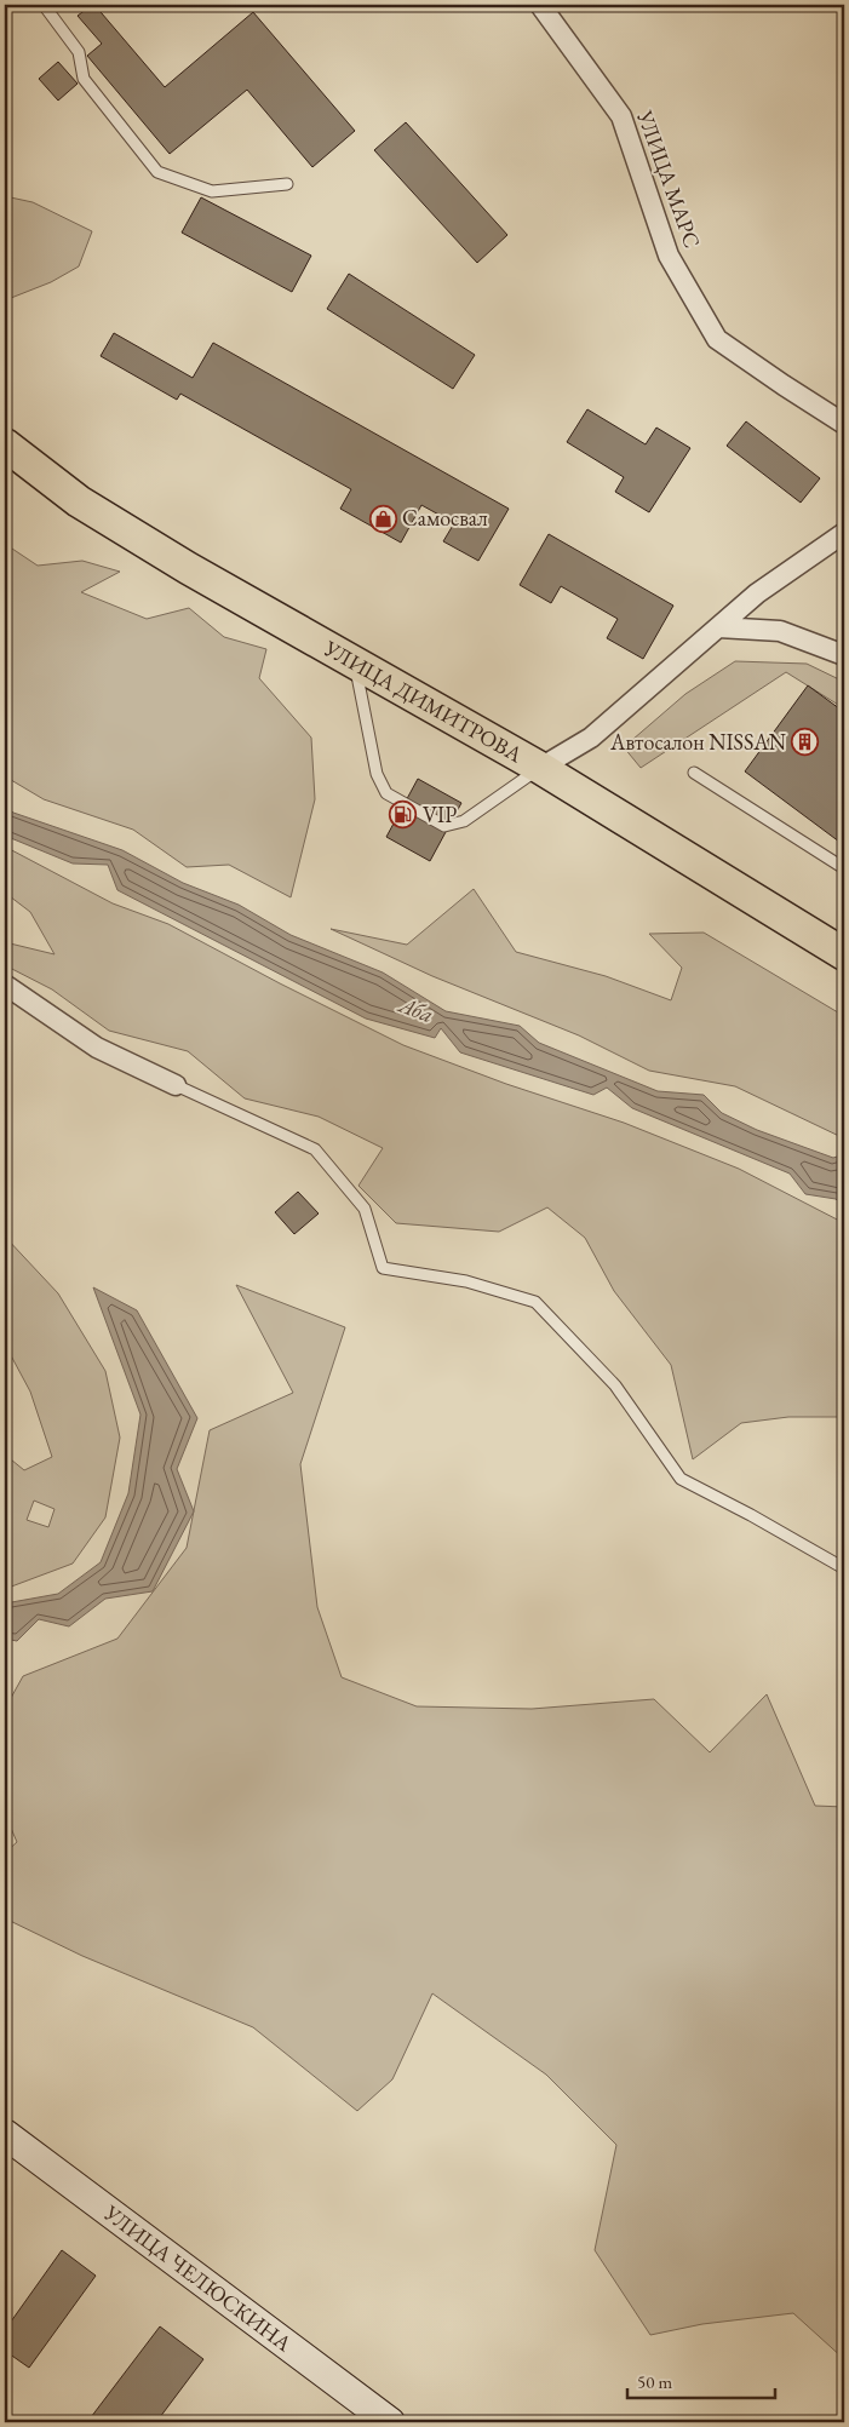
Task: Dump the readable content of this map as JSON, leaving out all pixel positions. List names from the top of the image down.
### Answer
{
  "streets": {
    "main road": ["УЛИЦА ДИМИТРОВА"],
    "street": ["УЛИЦА МАРС", "УЛИЦА ЧЕЛЮСКИНА"]
  },
  "water": ["Аба"],
  "places": {
    "shop": ["Самосвал"],
    "building": ["Автосалон NISSAN"],
    "fuel station": ["VIP"]
  },
  "scale_bar": "50 m"
}
